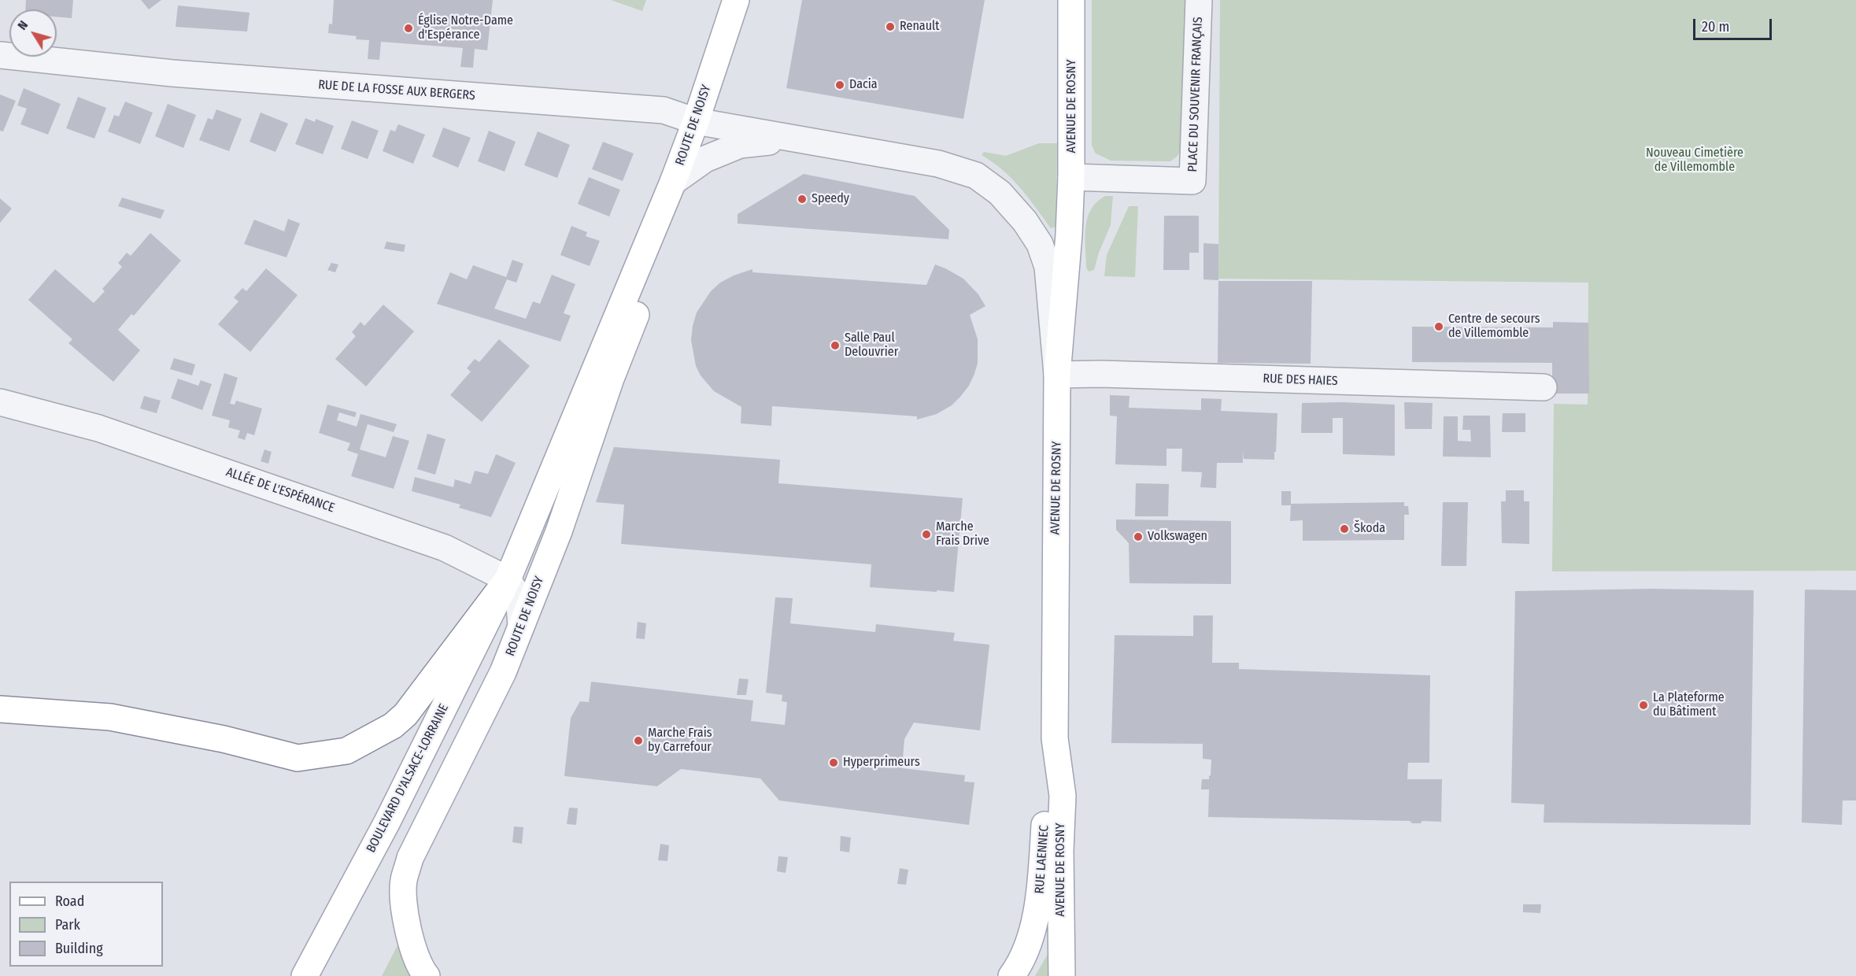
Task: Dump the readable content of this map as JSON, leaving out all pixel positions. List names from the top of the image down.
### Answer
{
  "streets": {
    "main road": [
      "AVENUE DE ROSNY",
      "ROUTE DE NOISY",
      "BOULEVARD D'ALSACE-LORRAINE",
      "RUE LAENNEC"
    ],
    "street": [
      "RUE DE LA FOSSE AUX BERGERS",
      "PLACE DU SOUVENIR FRANÇAIS",
      "RUE DES HAIES",
      "ALLÉE DE L'ESPÉRANCE"
    ]
  },
  "crossings": [
    ["RUE DE LA FOSSE AUX BERGERS", "AVENUE DE ROSNY"],
    ["RUE DE LA FOSSE AUX BERGERS", "ROUTE DE NOISY"],
    ["RUE DE LA FOSSE AUX BERGERS", "RUE DES HAIES"],
    ["PLACE DU SOUVENIR FRANÇAIS", "AVENUE DE ROSNY"],
    ["AVENUE DE ROSNY", "RUE DES HAIES"],
    ["AVENUE DE ROSNY", "RUE LAENNEC"],
    ["ROUTE DE NOISY", "ALLÉE DE L'ESPÉRANCE"],
    ["ROUTE DE NOISY", "BOULEVARD D'ALSACE-LORRAINE"],
    ["ALLÉE DE L'ESPÉRANCE", "BOULEVARD D'ALSACE-LORRAINE"]
  ],
  "parks": ["Nouveau Cimetière de Villemomble"],
  "places": [
    "Renault",
    "Église Notre-Dame d'Espérance",
    "Dacia",
    "Speedy",
    "Centre de secours de Villemomble",
    "Salle Paul Delouvrier",
    "Škoda",
    "Marche Frais Drive",
    "Volkswagen",
    "La Plateforme du Bâtiment",
    "Marche Frais by Carrefour",
    "Hyperprimeurs"
  ],
  "legend": ["Road", "Park", "Building"],
  "scale_bar": "20 m",
  "north": "top left"
}
